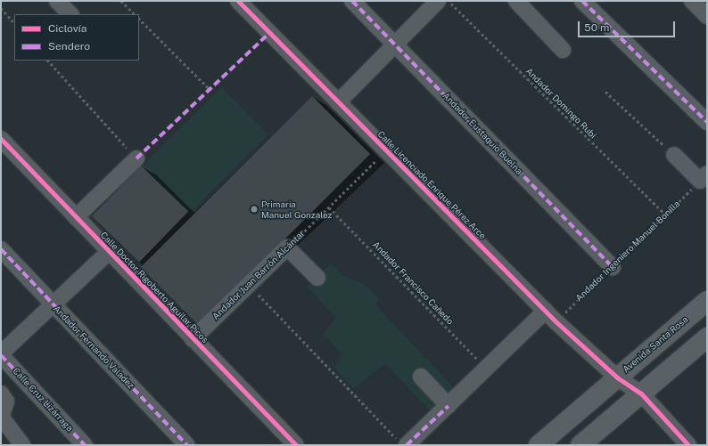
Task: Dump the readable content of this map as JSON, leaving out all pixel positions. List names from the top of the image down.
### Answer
{
  "streets": {
    "main road": ["Avenida Santa Rosa"],
    "street": [
      "Andador Eustaquio Buelna",
      "Calle Licenciado Enrique Pérez Arce",
      "Andador Juan Barrón Alcántar",
      "Calle Doctor Rigoberto Aguilar Picos",
      "Andador Fernando Valadez",
      "Calle Cruz Lizárraga"
    ],
    "path": ["Andador Domingo Rubí", "Andador Ingeniero Manuel Bonilla", "Andador Francisco Cañedo"]
  },
  "crossings": [
    ["Andador Domingo Rubí", "Andador Ingeniero Manuel Bonilla"],
    ["Andador Eustaquio Buelna", "Andador Ingeniero Manuel Bonilla"],
    ["Calle Licenciado Enrique Pérez Arce", "Andador Ingeniero Manuel Bonilla"],
    ["Calle Licenciado Enrique Pérez Arce", "Andador Juan Barrón Alcántar"],
    ["Calle Licenciado Enrique Pérez Arce", "Avenida Santa Rosa"],
    ["Andador Juan Barrón Alcántar", "Andador Francisco Cañedo"],
    ["Andador Juan Barrón Alcántar", "Calle Doctor Rigoberto Aguilar Picos"]
  ],
  "places": ["Primaria Manuel Gonzalez"],
  "legend": ["Ciclovía", "Sendero"],
  "scale_bar": "50 m"
}
